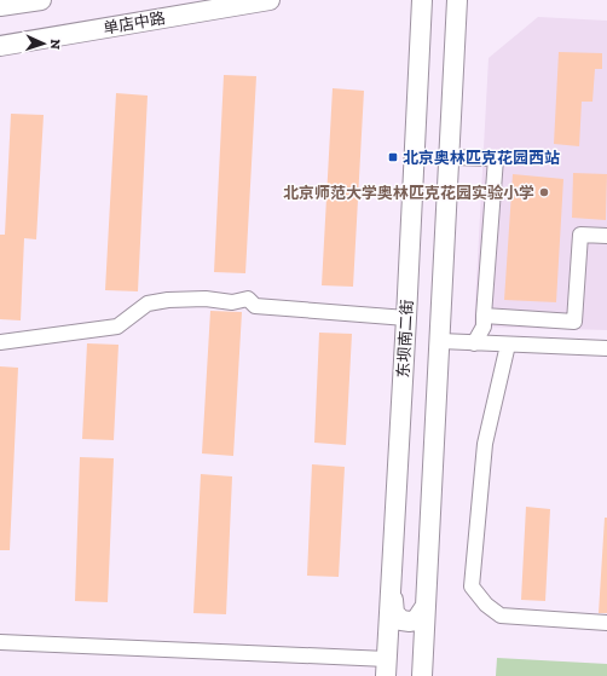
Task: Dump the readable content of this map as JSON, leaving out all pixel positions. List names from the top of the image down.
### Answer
{
  "streets": {
    "main road": ["单店中路", "东坝南二街"]
  },
  "places": {
    "transit": ["北京奥林匹克花园西站"],
    "other": ["北京师范大学奥林匹克花园实验小学"]
  },
  "north": "right"
}
